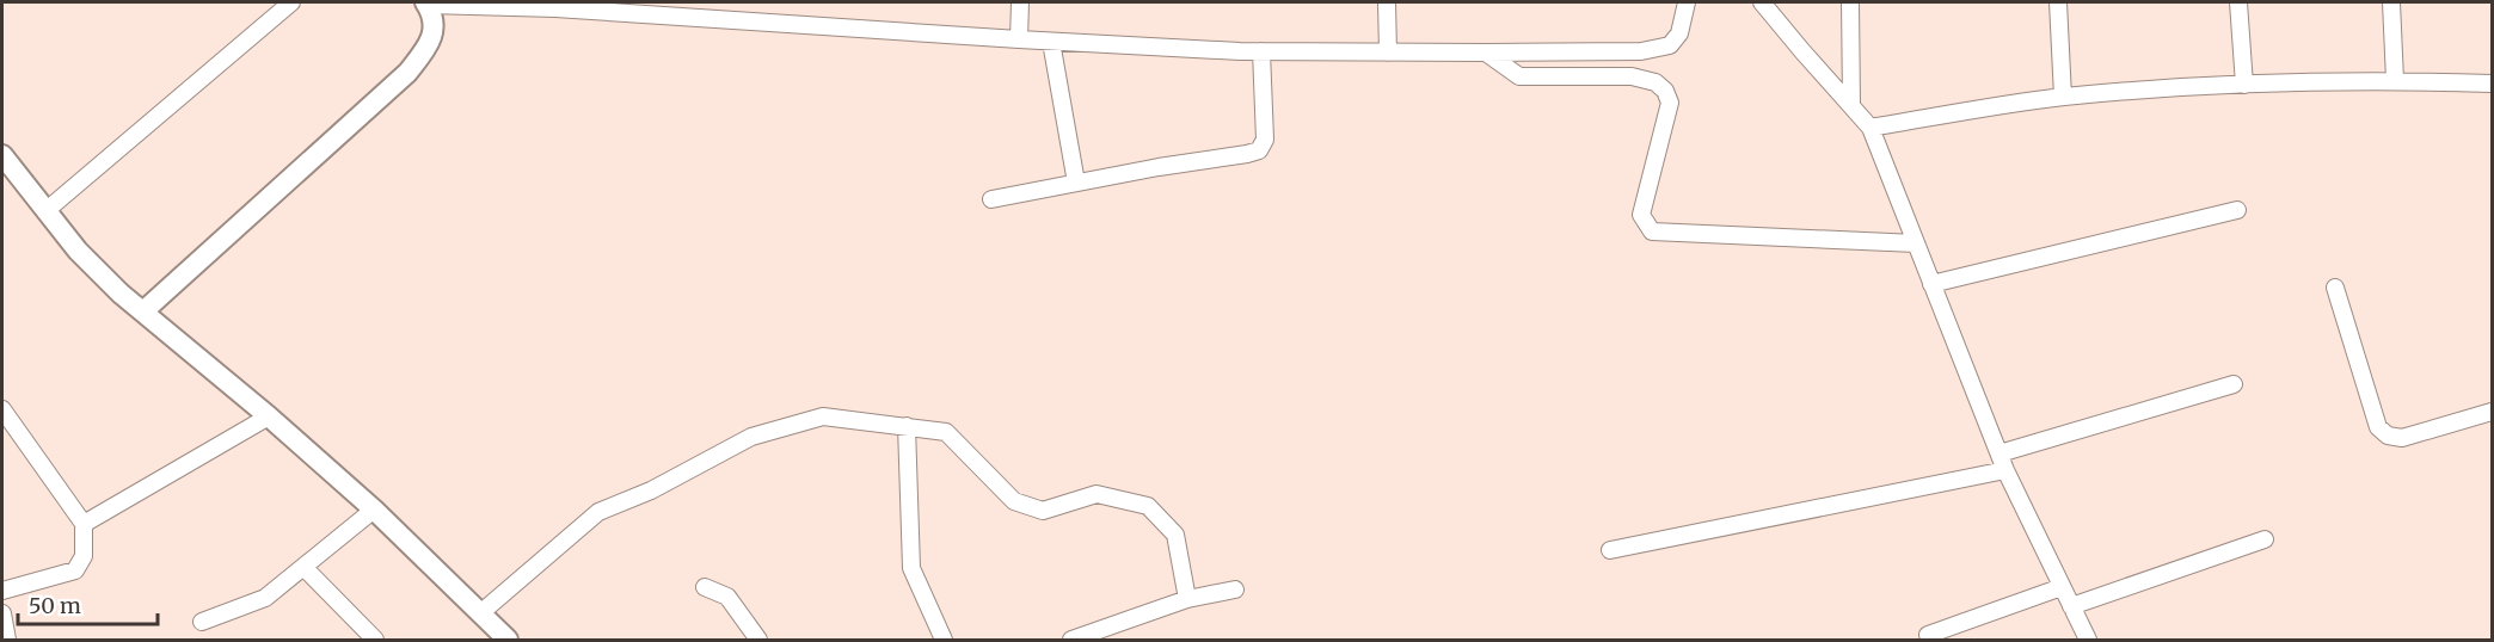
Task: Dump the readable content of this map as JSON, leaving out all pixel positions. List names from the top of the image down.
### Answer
{
  "scale_bar": "50 m"
}
